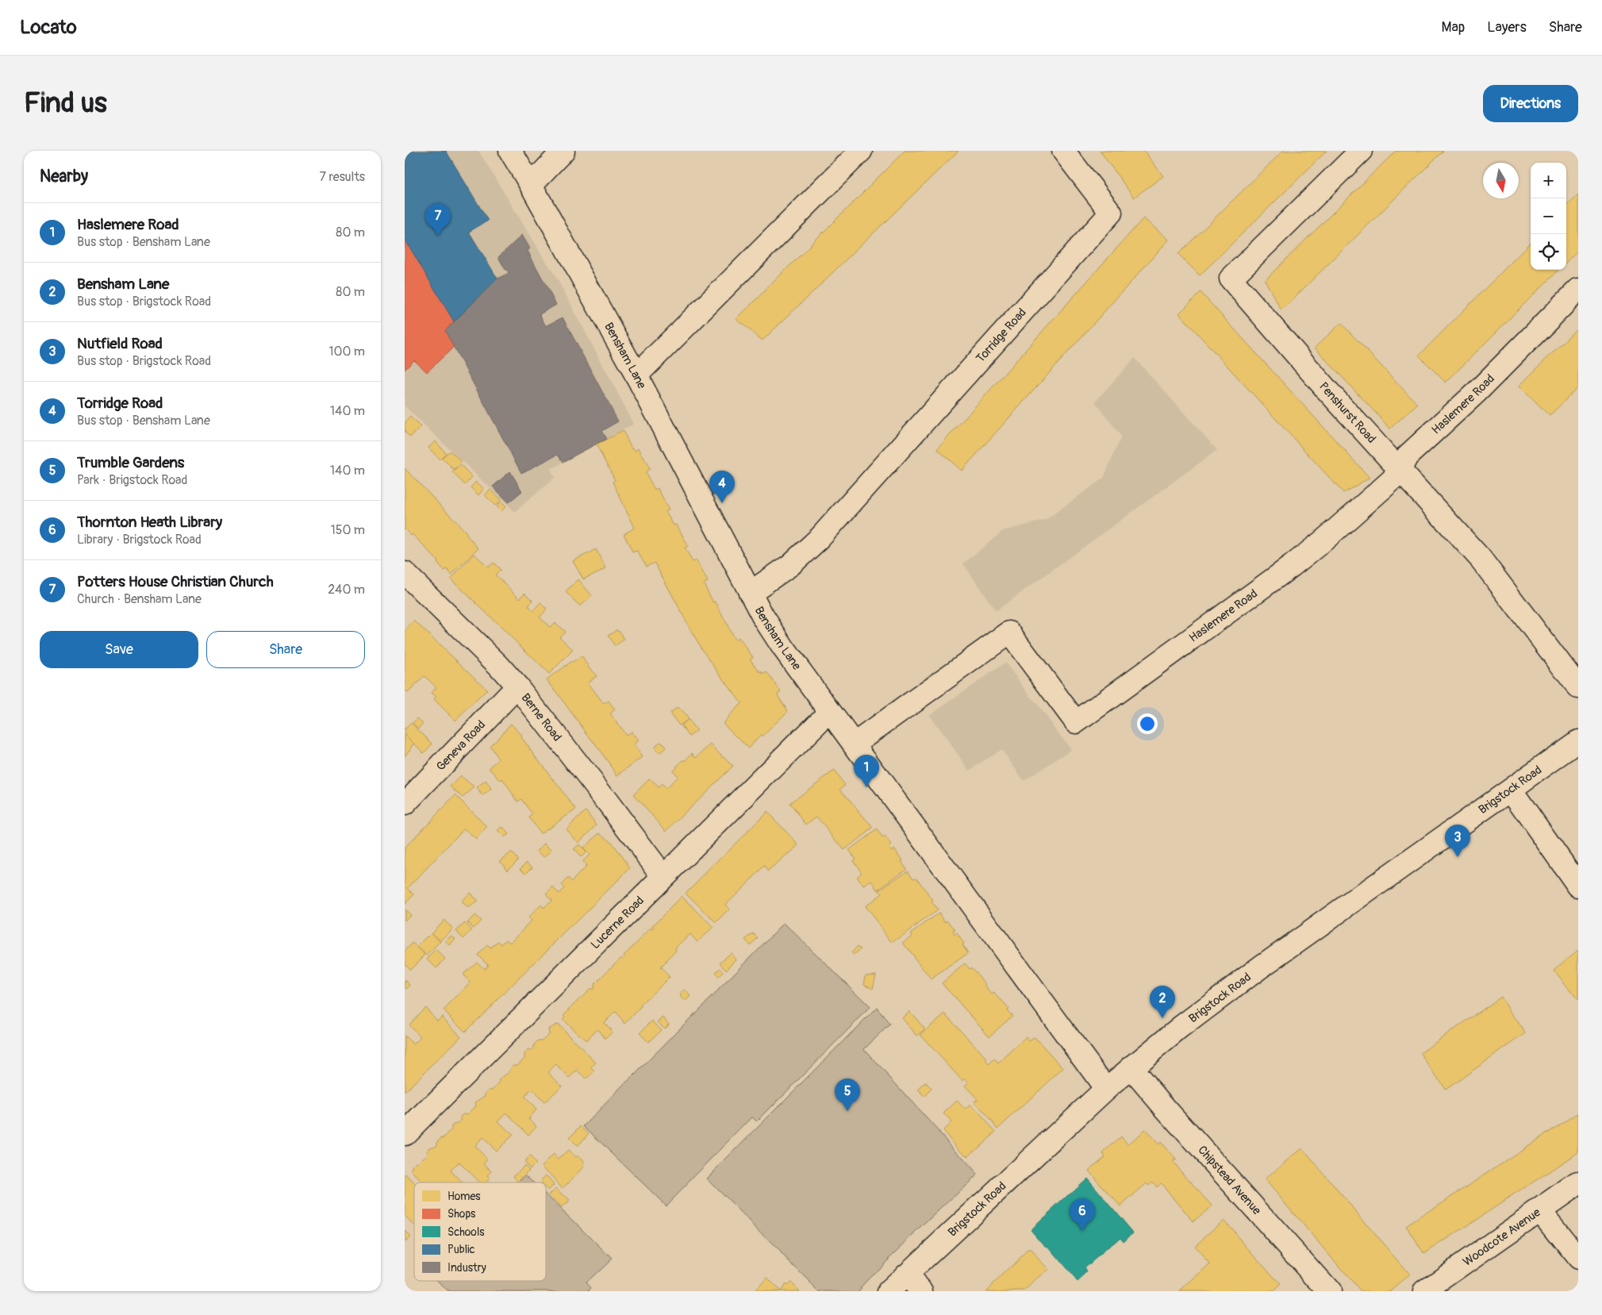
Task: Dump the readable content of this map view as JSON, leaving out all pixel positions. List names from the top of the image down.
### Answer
{
  "streets": {
    "street": [
      "Torridge Road",
      "Bensham Lane",
      "Haslemere Road",
      "Penshurst Road",
      "Berne Road",
      "Geneva Road",
      "Brigstock Road",
      "Lucerne Road",
      "Chipstead Avenue",
      "Woodcote Avenue"
    ]
  },
  "crossings": [
    ["Torridge Road", "Bensham Lane"],
    ["Bensham Lane", "Haslemere Road"],
    ["Bensham Lane", "Brigstock Road"],
    ["Bensham Lane", "Lucerne Road"],
    ["Haslemere Road", "Penshurst Road"],
    ["Berne Road", "Geneva Road"],
    ["Berne Road", "Lucerne Road"],
    ["Brigstock Road", "Chipstead Avenue"]
  ],
  "legend": [
    "Homes",
    "Shops",
    "Schools",
    "Public",
    "Industry"
  ],
  "north": "bottom",
  "page": {
    "header": "Locato",
    "nav": ["Map", "Layers", "Share"],
    "buttons": [
      "Directions",
      ["Save", "Share"]
    ],
    "title": "Find us",
    "heading": ["Nearby", "7 results"],
    "map_buttons": ["+", "−"],
    "list": [
      {
        "mark": "1",
        "name": "Haslemere Road",
        "note": "Bus stop · Bensham Lane",
        "value": "80 m"
      },
      {
        "mark": "2",
        "name": "Bensham Lane",
        "note": "Bus stop · Brigstock Road",
        "value": "80 m"
      },
      {
        "mark": "3",
        "name": "Nutfield Road",
        "note": "Bus stop · Brigstock Road",
        "value": "100 m"
      },
      {
        "mark": "4",
        "name": "Torridge Road",
        "note": "Bus stop · Bensham Lane",
        "value": "140 m"
      },
      {
        "mark": "5",
        "name": "Trumble Gardens",
        "note": "Park · Brigstock Road",
        "value": "140 m"
      },
      {
        "mark": "6",
        "name": "Thornton Heath Library",
        "note": "Library · Brigstock Road",
        "value": "150 m"
      },
      {
        "mark": "7",
        "name": "Potters House Christian Church",
        "note": "Church · Bensham Lane",
        "value": "240 m"
      }
    ],
    "pins": [
      "7",
      "4",
      "1",
      "3",
      "2",
      "5",
      "6"
    ]
  }
}
